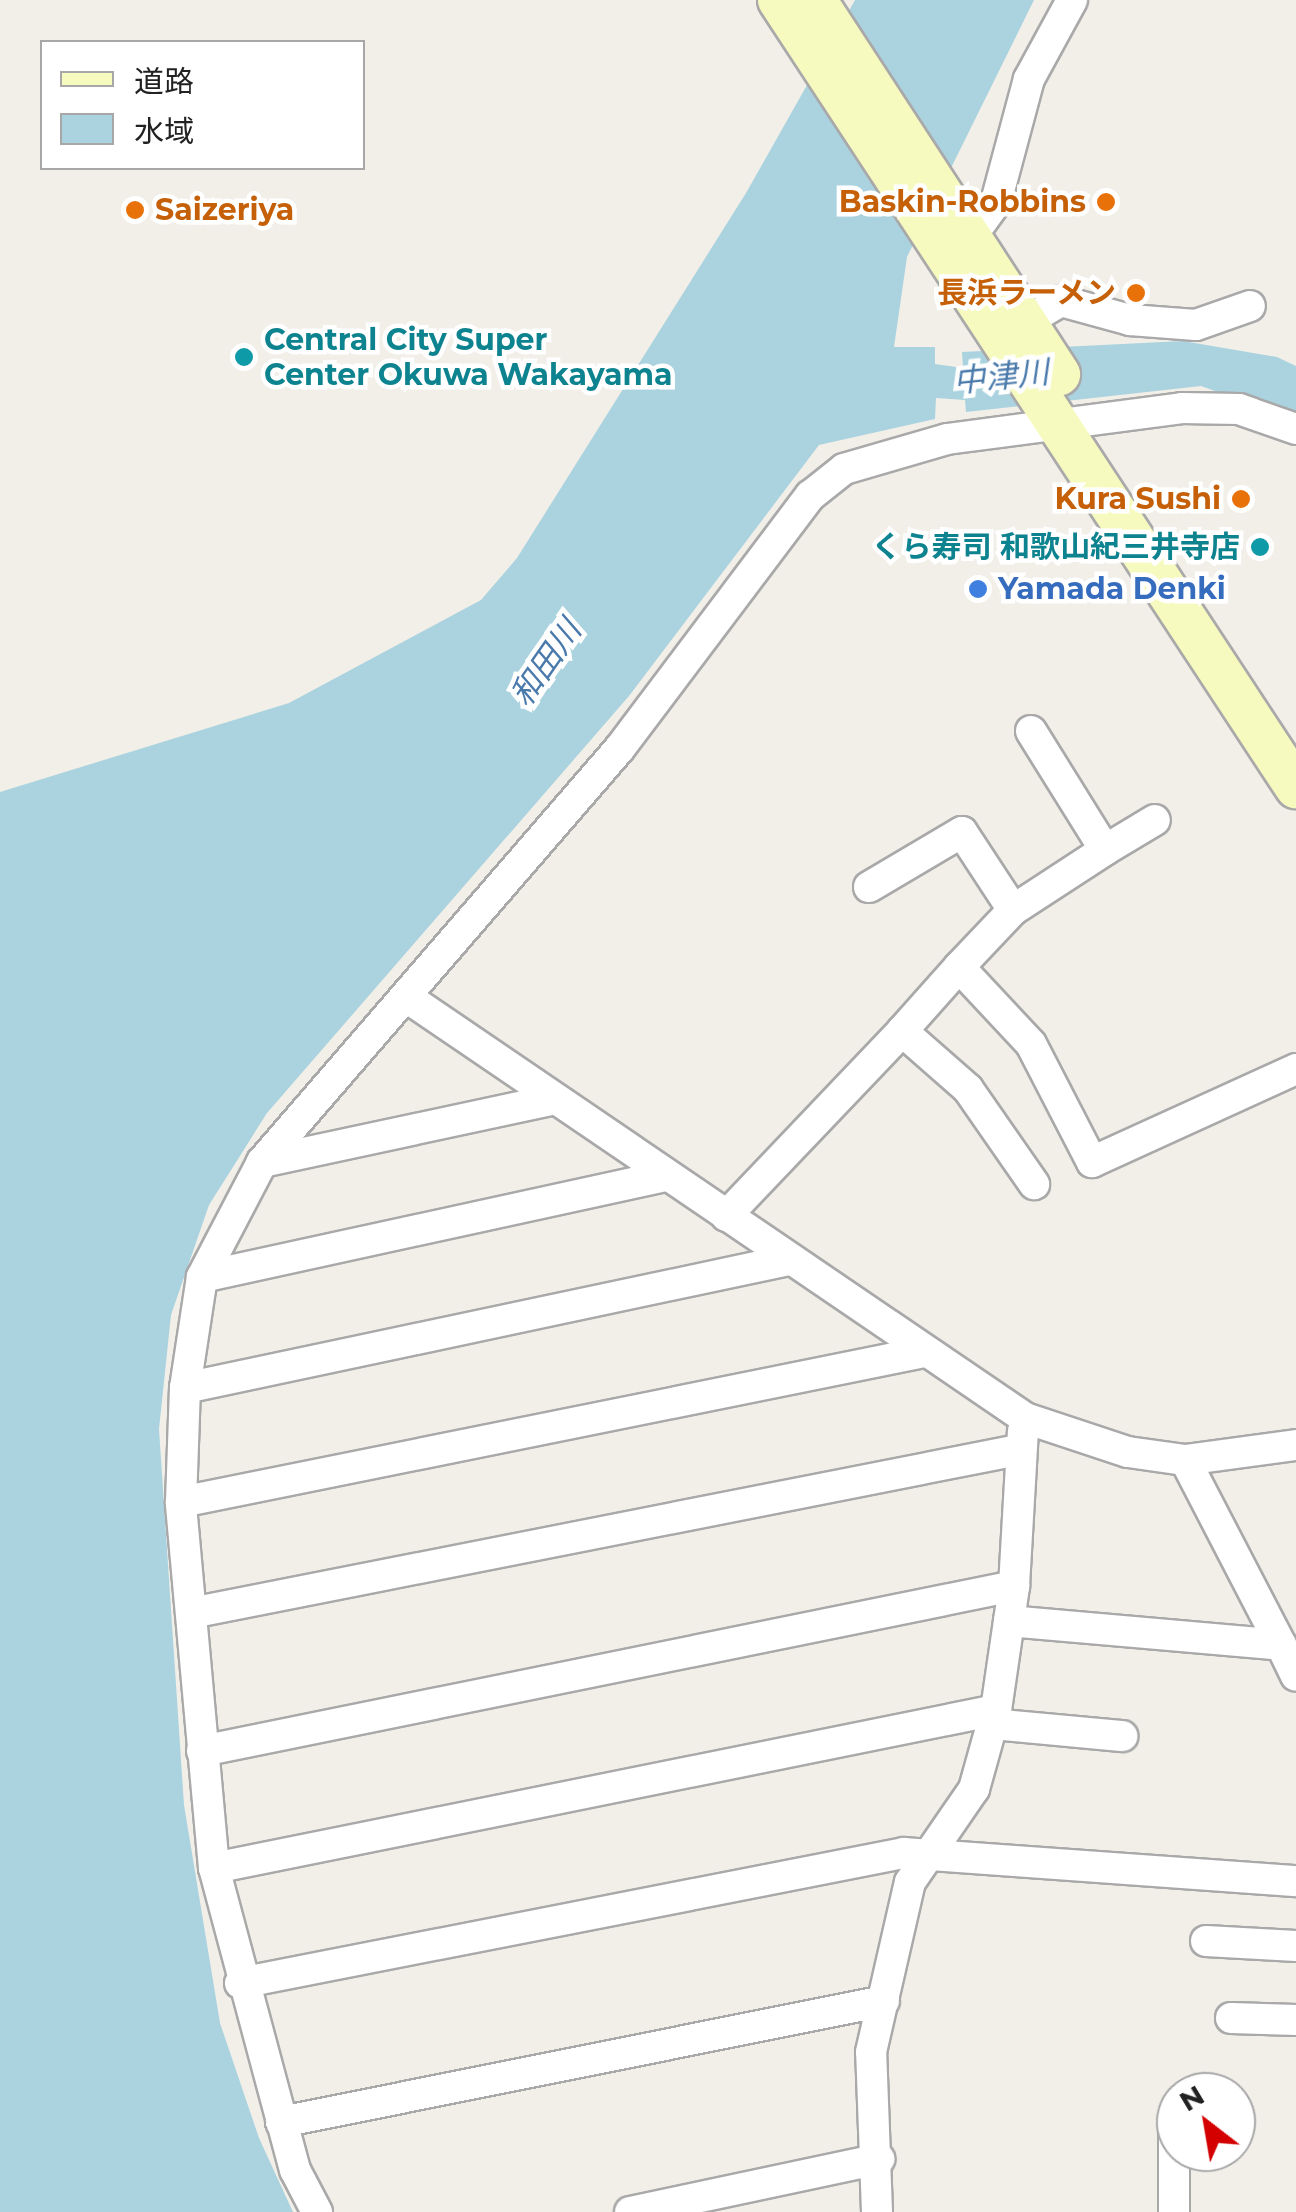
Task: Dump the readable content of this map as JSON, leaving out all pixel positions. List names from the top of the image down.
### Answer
{
  "water": ["中津川", "和田川"],
  "places": [
    "Baskin-Robbins",
    "Saizeriya",
    "長浜ラーメン",
    "Central City Super Center Okuwa Wakayama",
    "Kura Sushi",
    "くら寿司 和歌山紀三井寺店",
    "Yamada Denki"
  ],
  "legend": ["道路", "水域"],
  "north": "top left"
}
